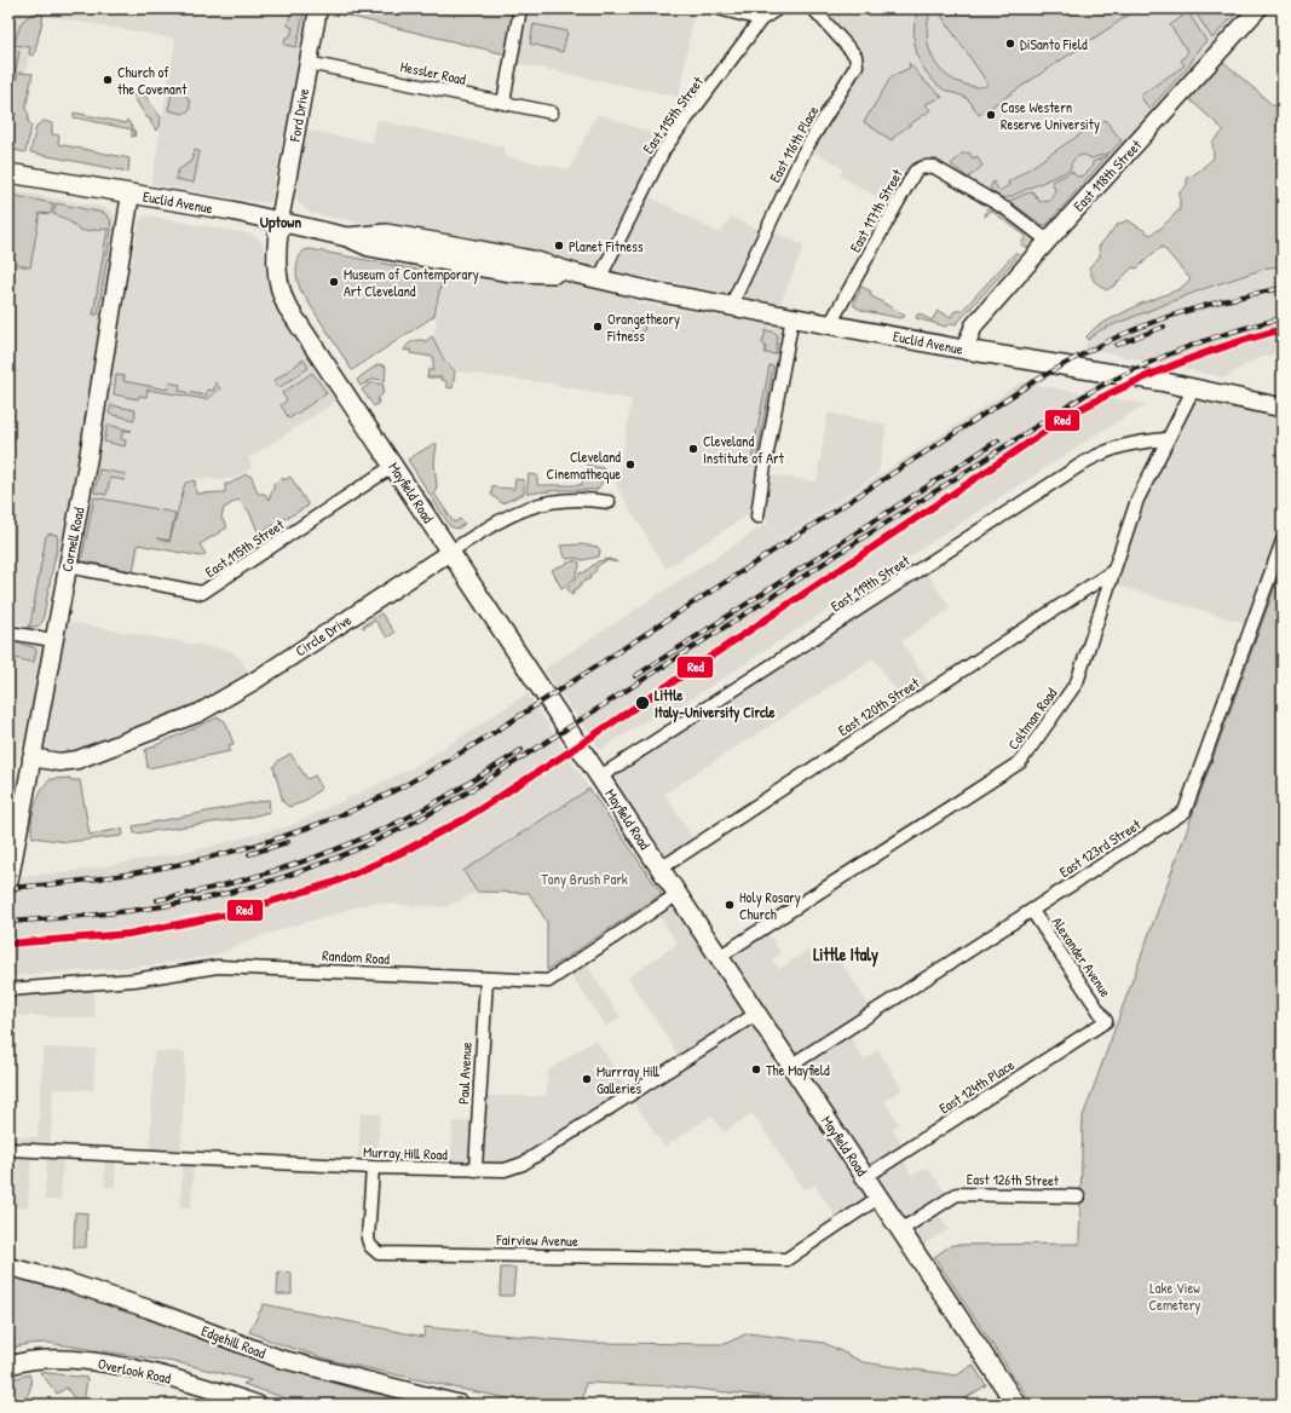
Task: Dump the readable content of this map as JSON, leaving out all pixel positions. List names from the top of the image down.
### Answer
{
  "streets": {
    "main road": ["Euclid Avenue", "Mayfield Road"],
    "street": [
      "Hessler Road",
      "Ford Drive",
      "East 115th Street",
      "East 116th Place",
      "East 118th Street",
      "East 117th Street",
      "Cornell Road",
      "East 119th Street",
      "Circle Drive",
      "East 120th Street",
      "Coltman Road",
      "East 123rd Street",
      "Random Road",
      "Alexander Avenue",
      "Paul Avenue",
      "East 124th Place",
      "Murray Hill Road",
      "East 126th Street",
      "Fairview Avenue",
      "Edgehill Road",
      "Overlook Road"
    ]
  },
  "crossings": [
    ["Hessler Road", "Ford Drive"],
    ["Ford Drive", "Euclid Avenue"],
    ["Ford Drive", "Mayfield Road"],
    ["East 115th Street", "Euclid Avenue"],
    ["East 115th Street", "Mayfield Road"],
    ["East 115th Street", "Cornell Road"],
    ["East 116th Place", "Euclid Avenue"],
    ["East 118th Street", "Euclid Avenue"],
    ["East 118th Street", "East 117th Street"],
    ["Euclid Avenue", "East 117th Street"],
    ["Euclid Avenue", "Mayfield Road"],
    ["Euclid Avenue", "Cornell Road"],
    ["Euclid Avenue", "Coltman Road"],
    ["Mayfield Road", "East 119th Street"],
    ["Mayfield Road", "Circle Drive"],
    ["Mayfield Road", "East 120th Street"],
    ["Mayfield Road", "Coltman Road"],
    ["Mayfield Road", "East 123rd Street"],
    ["Mayfield Road", "Random Road"],
    ["Mayfield Road", "East 124th Place"],
    ["Mayfield Road", "Murray Hill Road"],
    ["Mayfield Road", "East 126th Street"],
    ["Mayfield Road", "Fairview Avenue"],
    ["Cornell Road", "Circle Drive"],
    ["East 119th Street", "Coltman Road"],
    ["East 120th Street", "Coltman Road"],
    ["East 123rd Street", "Alexander Avenue"],
    ["Random Road", "Paul Avenue"],
    ["Alexander Avenue", "East 124th Place"],
    ["Paul Avenue", "Murray Hill Road"],
    ["Murray Hill Road", "Fairview Avenue"]
  ],
  "districts": ["Uptown", "Little Italy"],
  "parks": ["Tony Brush Park", "Lake View Cemetery"],
  "places": [
    "DiSanto Field",
    "Church of the Covenant",
    "Case Western Reserve University",
    "Planet Fitness",
    "Museum of Contemporary Art Cleveland",
    "Orangetheory Fitness",
    "Cleveland Institute of Art",
    "Cleveland Cinematheque",
    "Little Italy–University Circle",
    "Holy Rosary Church",
    "The Mayfield",
    "Murrray Hill Galleries"
  ],
  "lines": ["transit line Red"]
}
